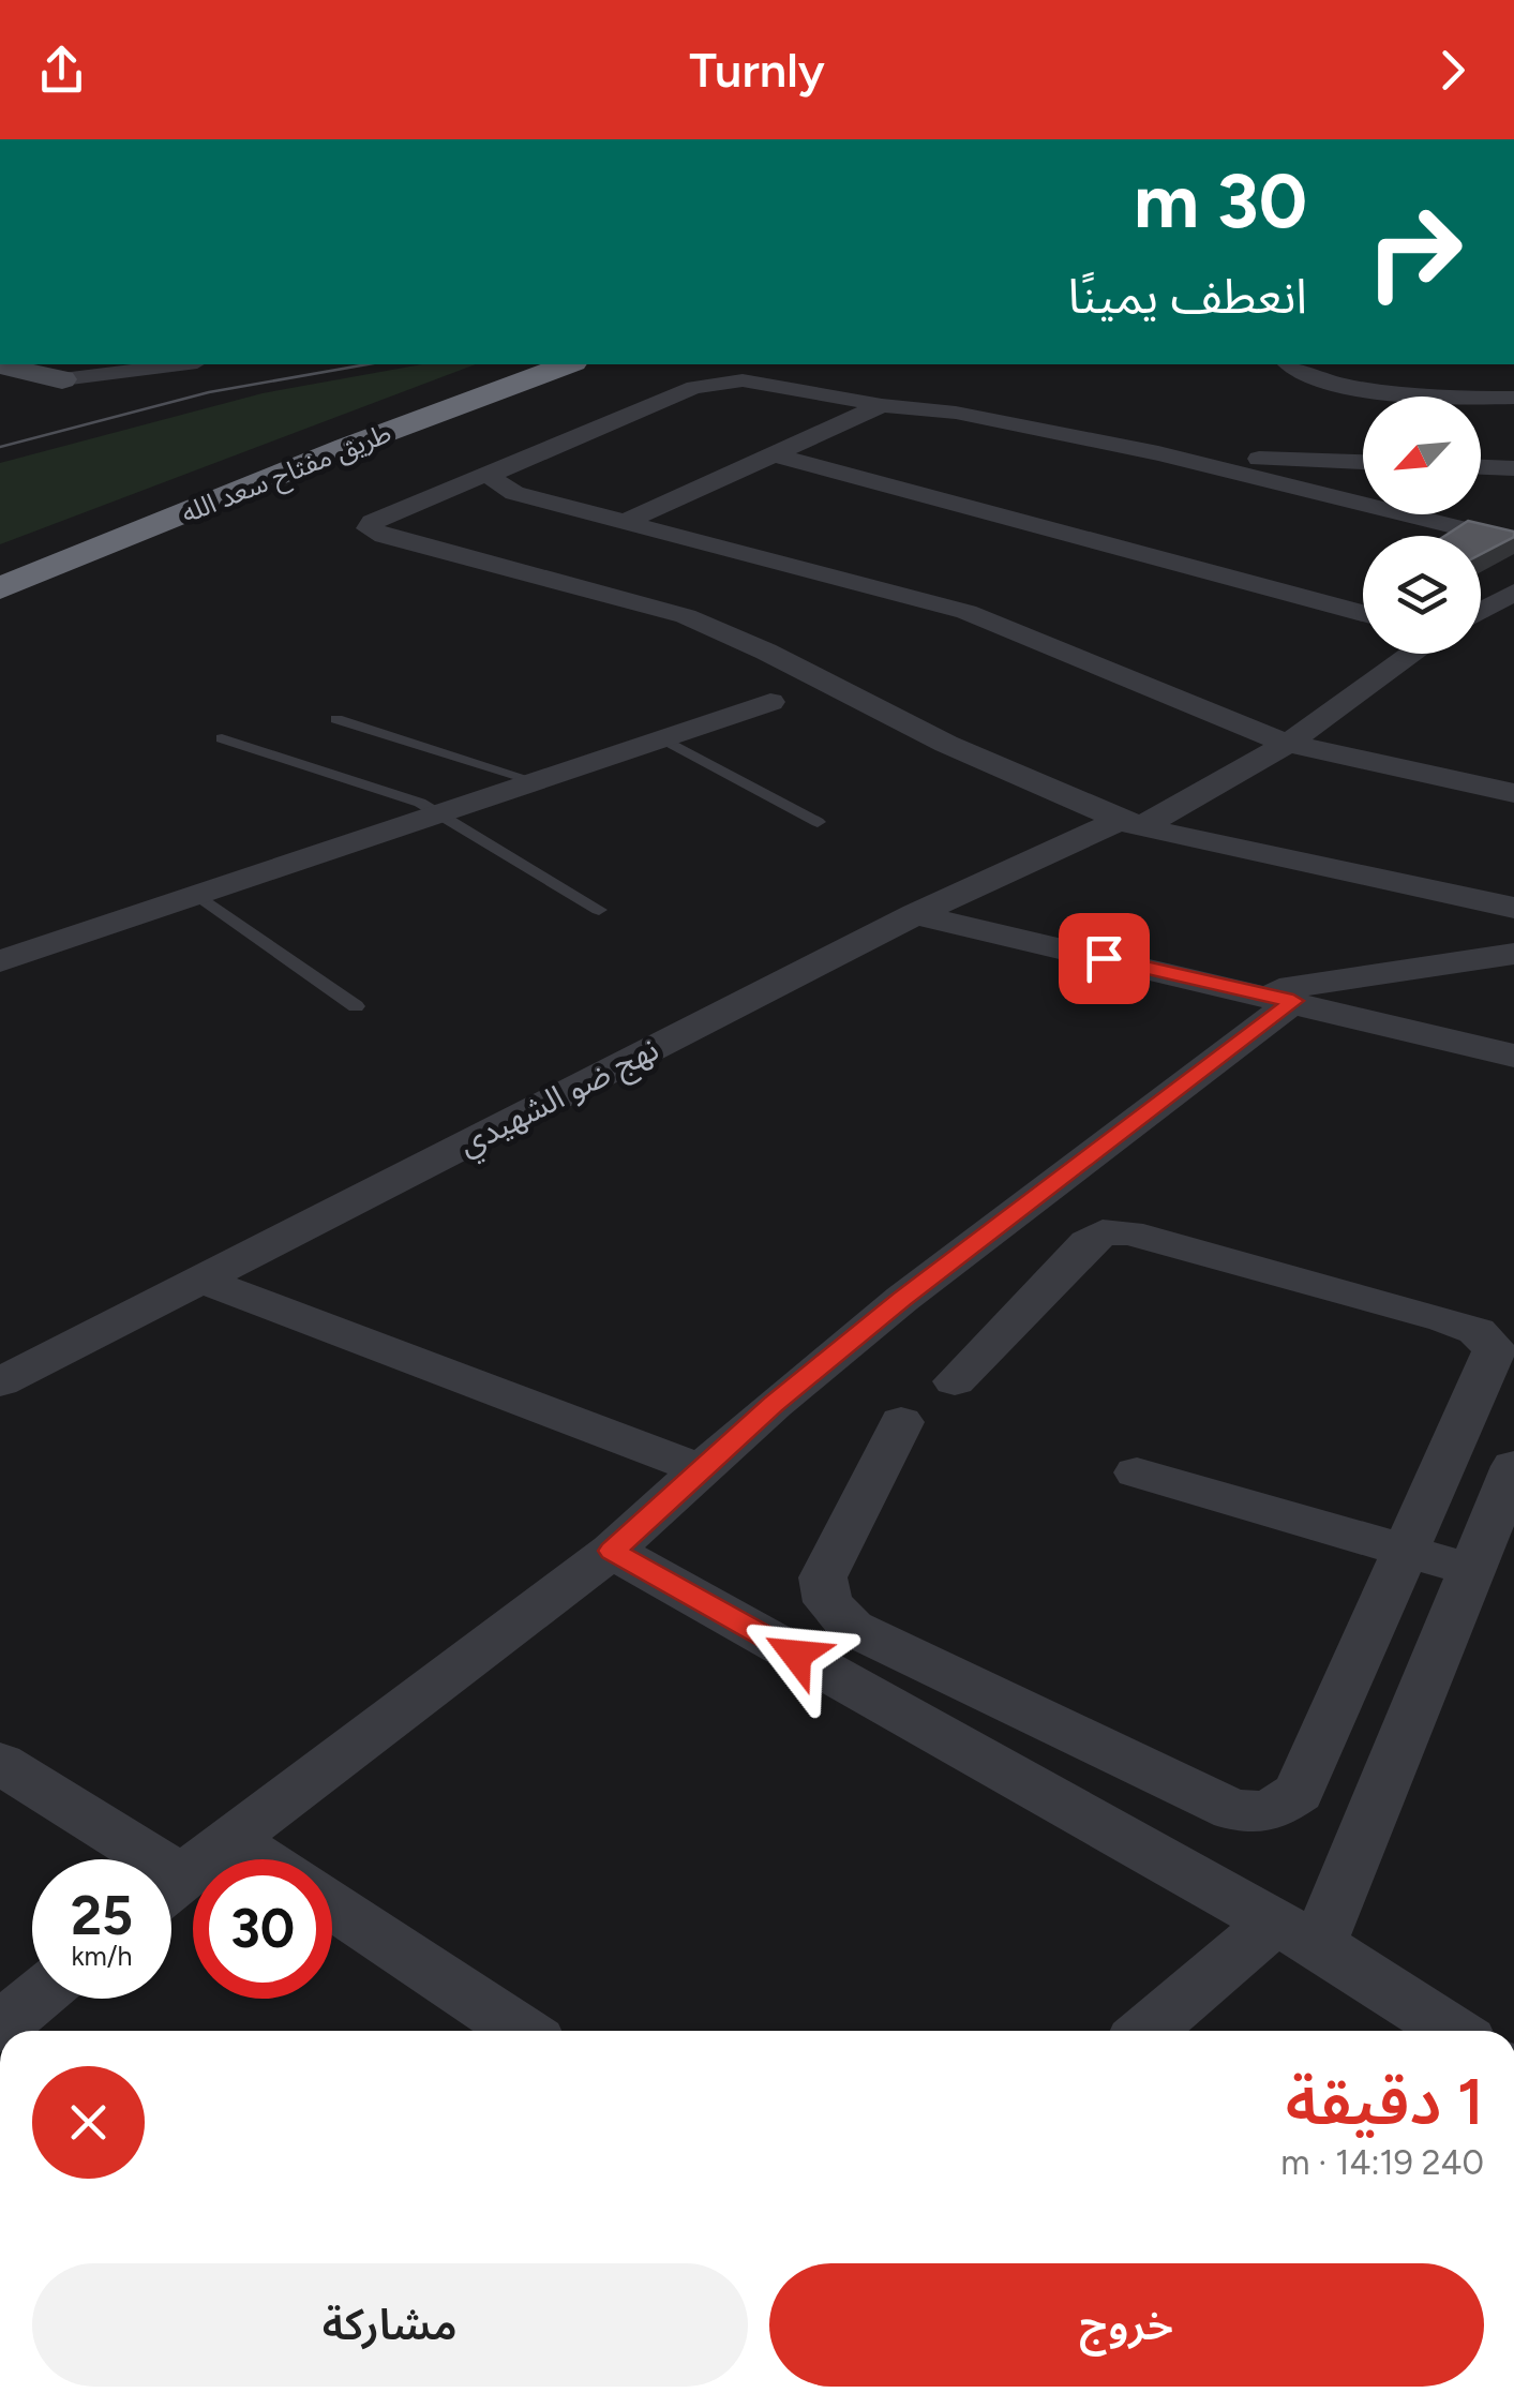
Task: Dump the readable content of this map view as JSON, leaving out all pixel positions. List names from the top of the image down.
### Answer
{
  "streets": {
    "highway": ["طريق مفتاح سعد الله"],
    "street": ["نهج ضو الشهيدي"]
  },
  "north": "bottom left",
  "page": {
    "header": "Turnly",
    "turn": ["30 m", "انعطف يمينًا"],
    "speed": "25 km/h",
    "limit": "30",
    "heading": ["1 دقيقة", "240 m · 14:19"],
    "buttons": ["خروج", "مشاركة"]
  }
}
